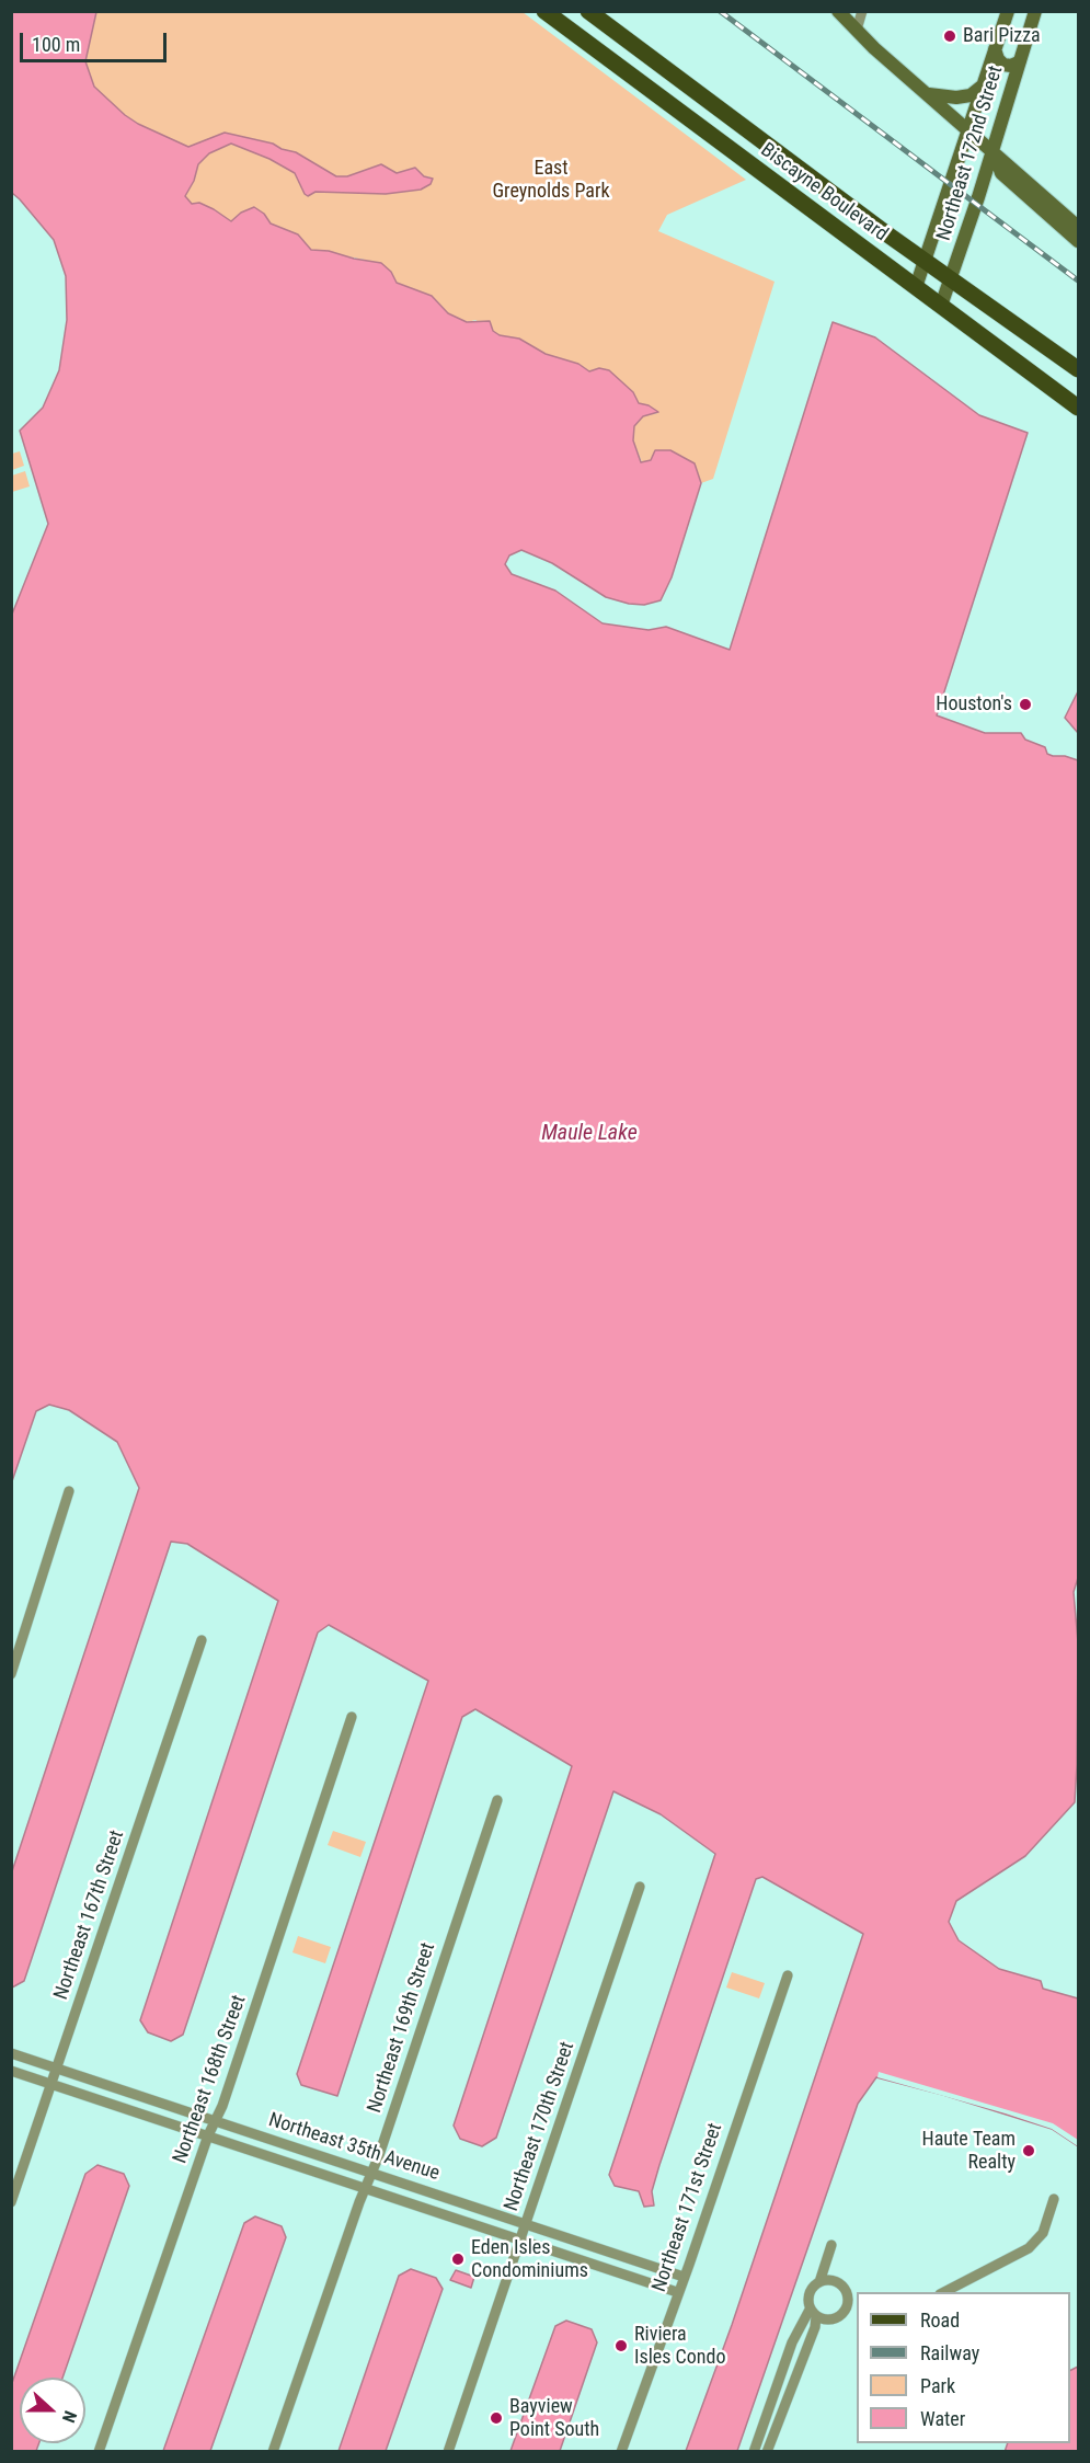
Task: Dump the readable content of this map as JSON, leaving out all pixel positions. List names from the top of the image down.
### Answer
{
  "streets": {
    "main road": ["Biscayne Boulevard"],
    "street": [
      "Northeast 172nd Street",
      "Northeast 167th Street",
      "Northeast 169th Street",
      "Northeast 168th Street",
      "Northeast 170th Street",
      "Northeast 35th Avenue",
      "Northeast 171st Street"
    ]
  },
  "crossings": [
    ["Northeast 172nd Street", "Biscayne Boulevard"],
    ["Northeast 167th Street", "Northeast 35th Avenue"],
    ["Northeast 169th Street", "Northeast 35th Avenue"],
    ["Northeast 168th Street", "Northeast 35th Avenue"],
    ["Northeast 170th Street", "Northeast 35th Avenue"],
    ["Northeast 35th Avenue", "Northeast 171st Street"]
  ],
  "water": ["Maule Lake"],
  "parks": ["East Greynolds Park"],
  "places": [
    "Bari Pizza",
    "Houston's",
    "Haute Team Realty",
    "Eden Isles Condominiums",
    "Riviera Isles Condo",
    "Bayview Point South"
  ],
  "legend": [
    "Road",
    "Railway",
    "Park",
    "Water"
  ],
  "scale_bar": "100 m",
  "north": "right"
}
